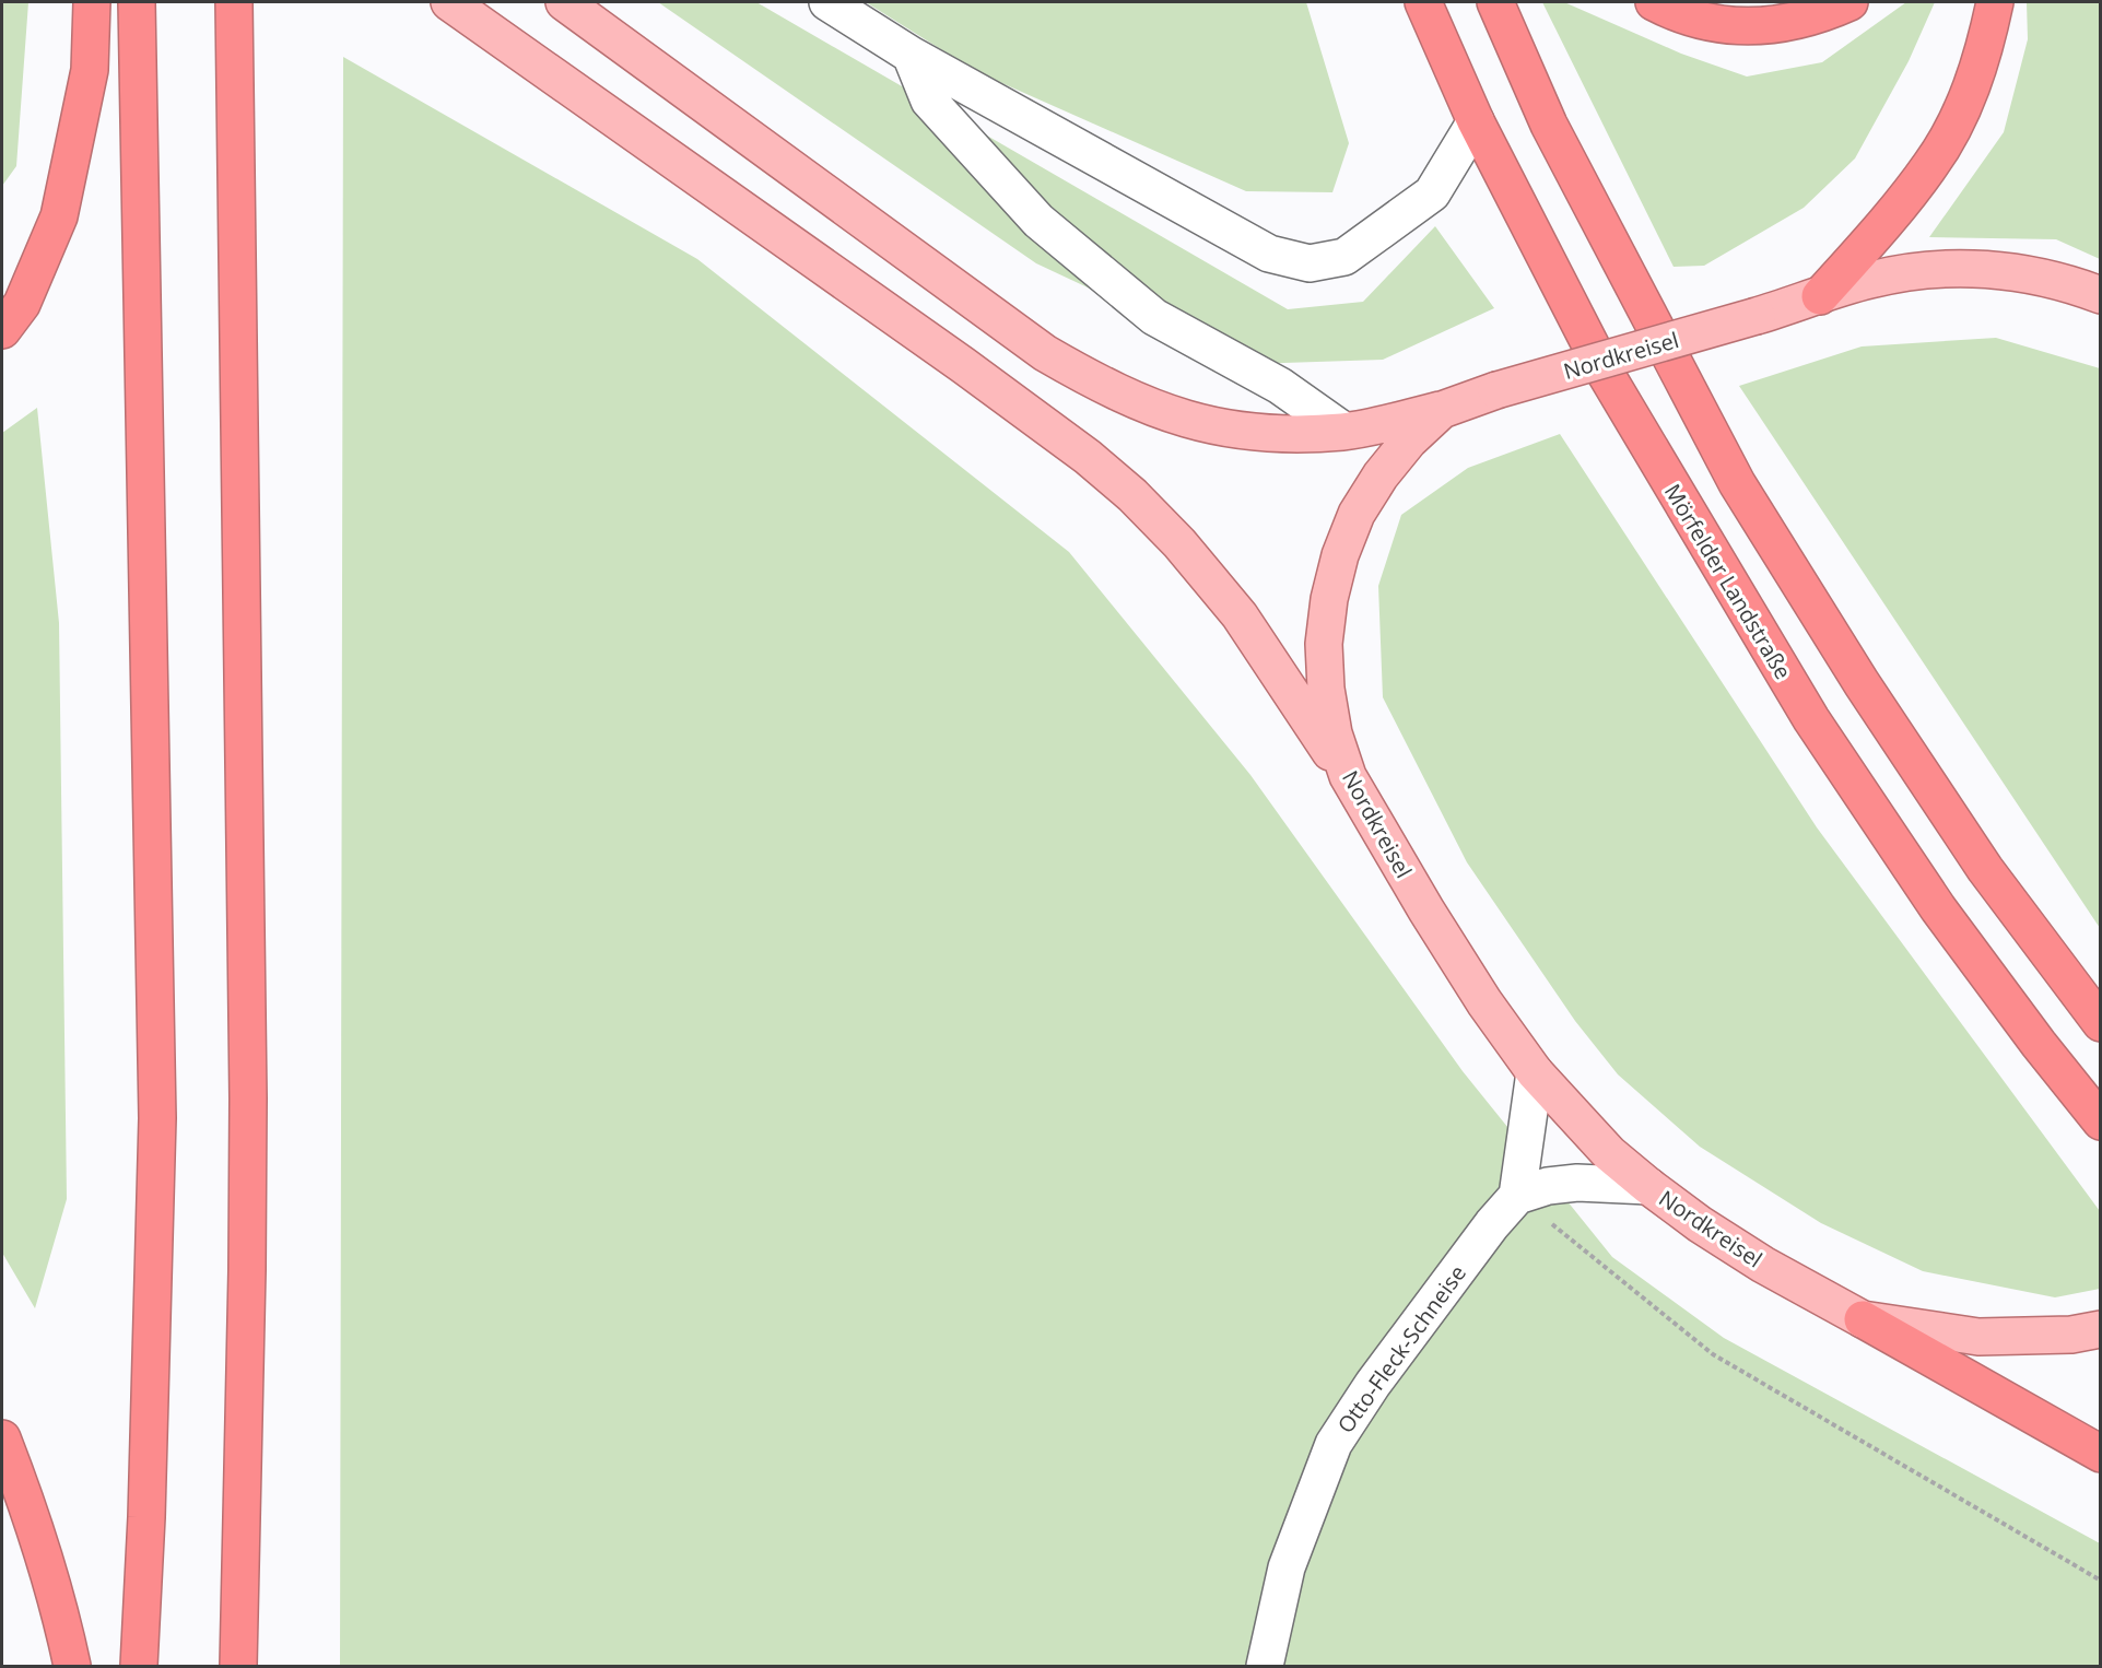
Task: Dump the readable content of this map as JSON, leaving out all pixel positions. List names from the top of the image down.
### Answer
{
  "streets": {
    "highway": ["Mörfelder Landstraße"],
    "main road": ["Nordkreisel"],
    "street": ["Otto-Fleck-Schneise"]
  }
}
